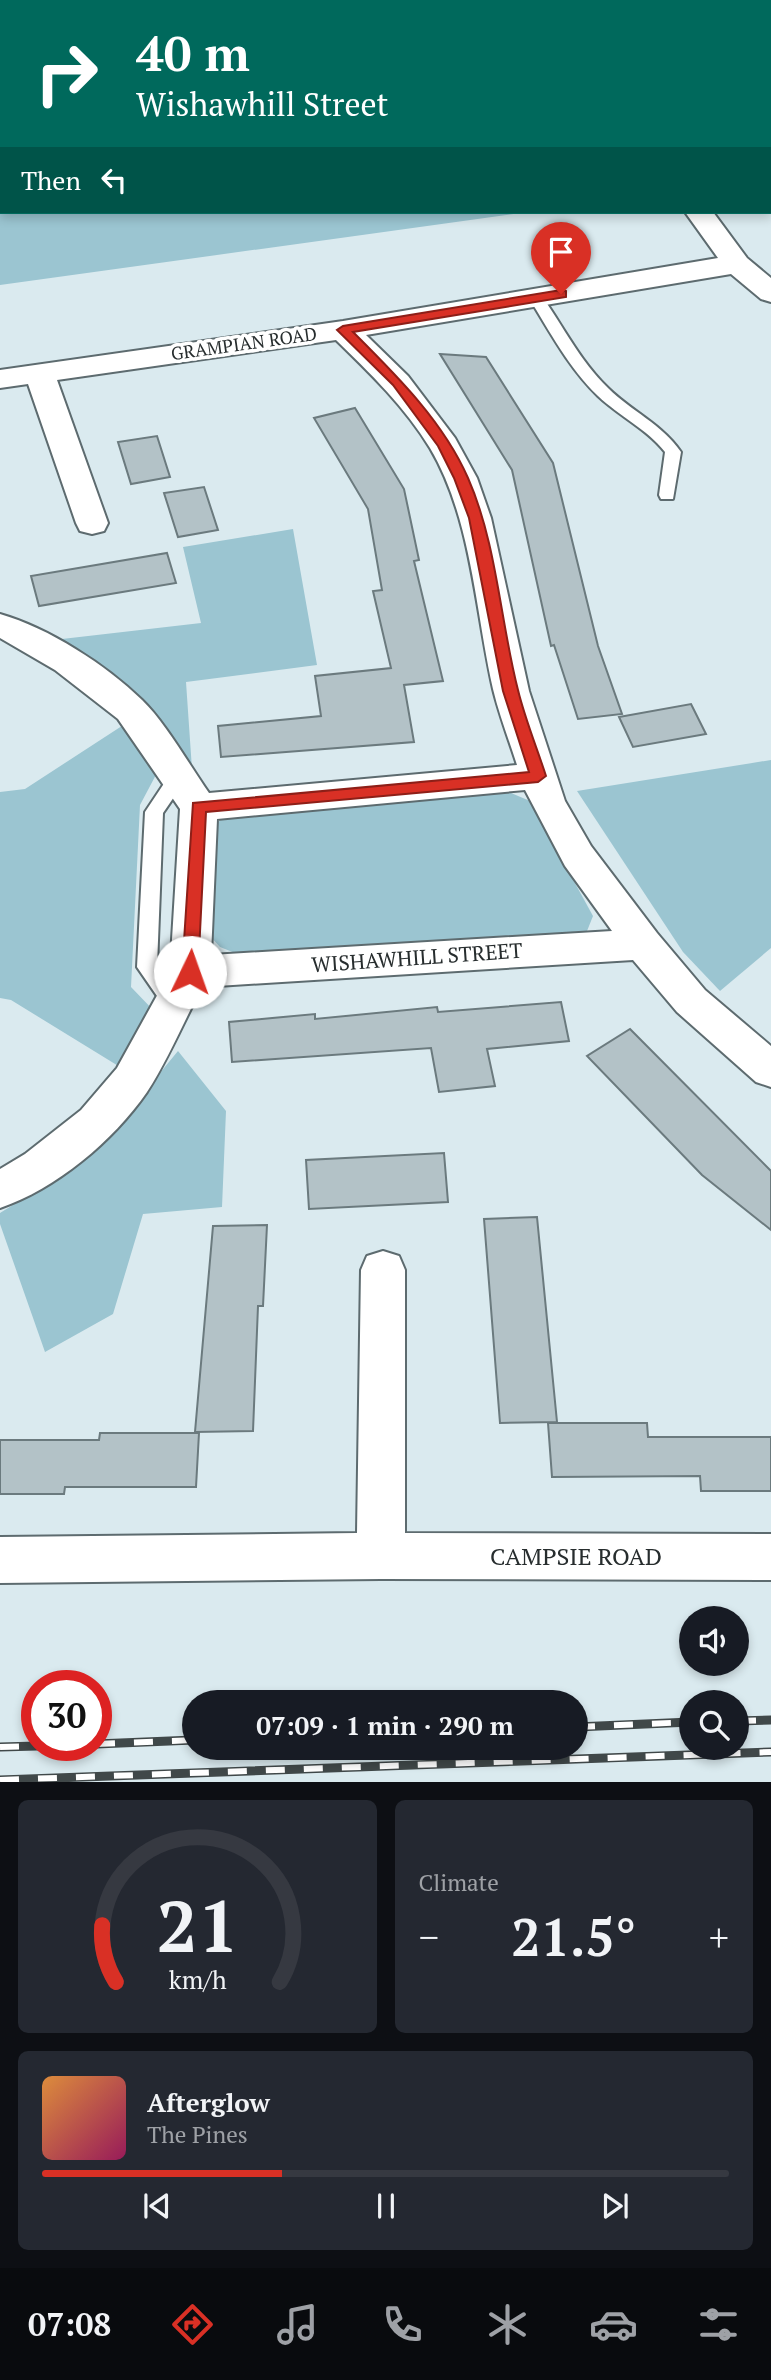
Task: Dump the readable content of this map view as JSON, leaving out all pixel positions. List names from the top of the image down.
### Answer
{
  "streets": {
    "street": ["GRAMPIAN ROAD", "WISHAWHILL STREET", "CAMPSIE ROAD"]
  },
  "page": {
    "turn": ["40 m", "Wishawhill Street"],
    "then": "Then",
    "limit": "30",
    "trip": "07:09 · 1 min · 290 m",
    "tile": "Climate",
    "heat": ["−", "21.5°", "+"],
    "song": ["Afterglow", "The Pines"],
    "tabs": "07:08",
    "gauge": ["21", "km/h"]
  }
}
